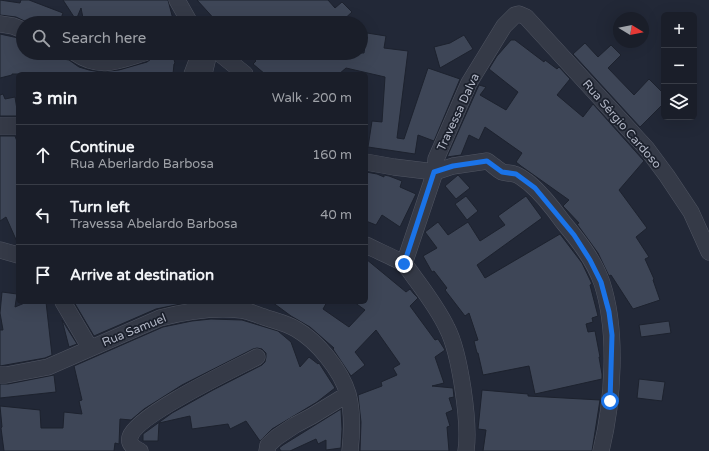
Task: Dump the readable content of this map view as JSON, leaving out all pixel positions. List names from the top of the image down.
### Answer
{
  "streets": {
    "street": ["Travessa Dalva", "Rua Sérgio Cardoso", "Rua Samuel"]
  },
  "crossings": [
    ["Travessa Dalva", "Rua Sérgio Cardoso"]
  ],
  "north": "right",
  "page": {
    "map_buttons": ["+", "−"],
    "search": "Search here",
    "heading": ["3 min", "Walk · 200 m"],
    "list": [
      ["Continue", "Rua Aberlardo Barbosa", "160 m"],
      ["Turn left", "Travessa Abelardo Barbosa", "40 m"],
      "Arrive at destination"
    ]
  }
}
